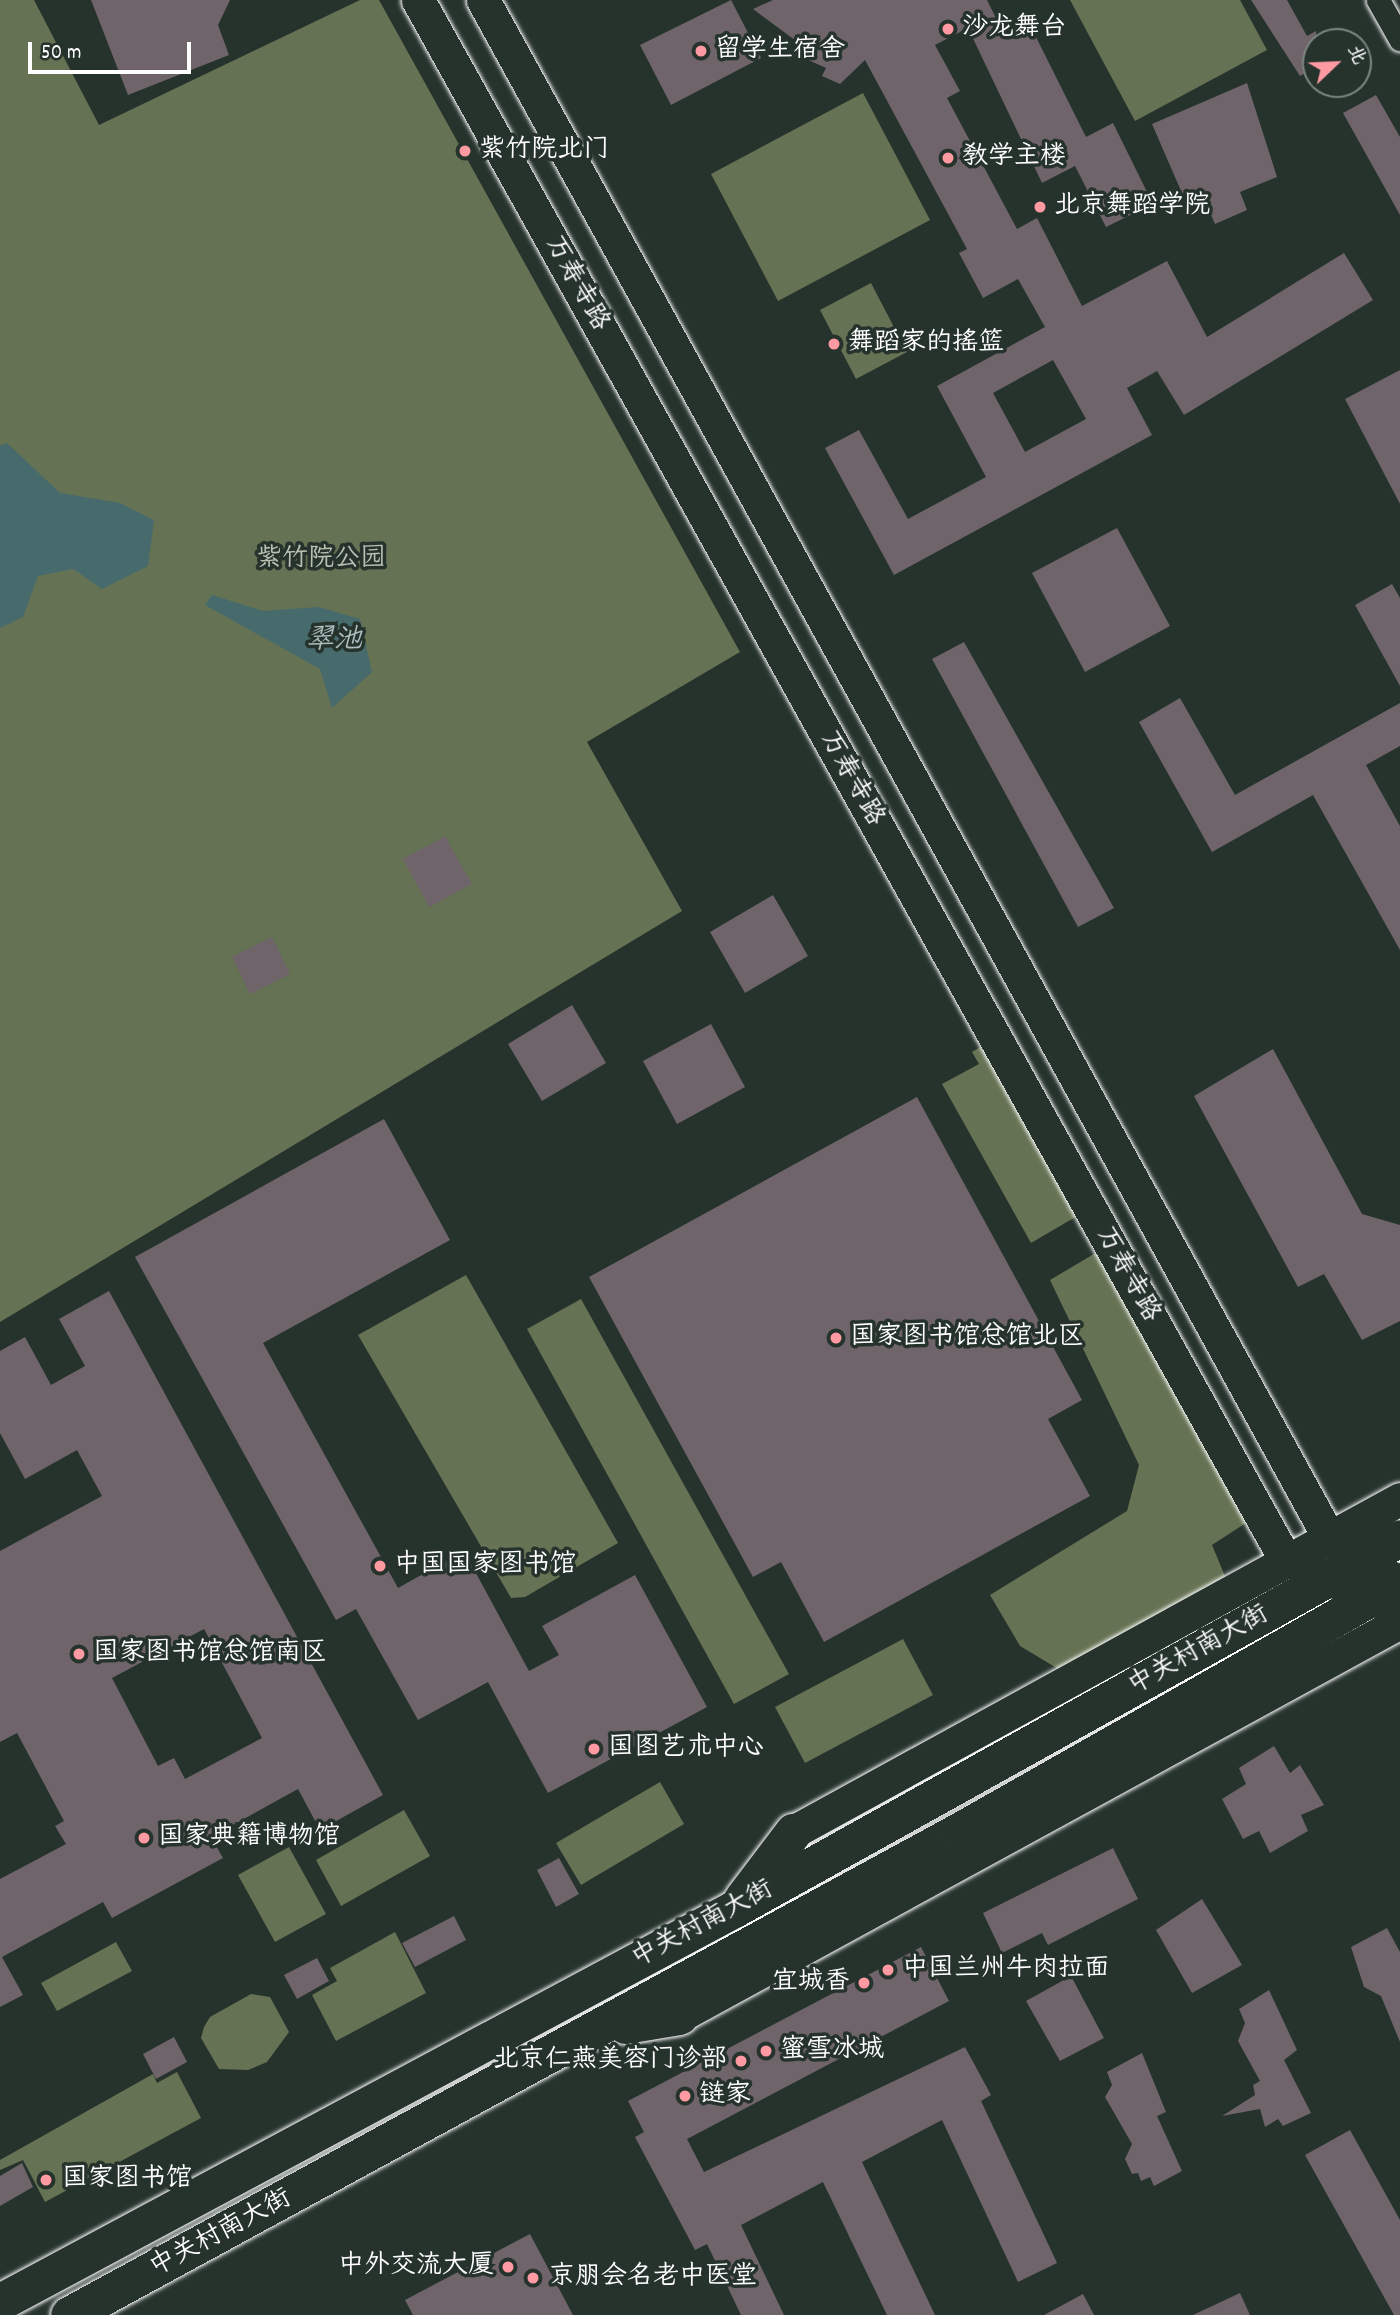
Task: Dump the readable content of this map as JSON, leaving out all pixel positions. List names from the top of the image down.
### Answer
{
  "streets": {
    "main road": ["中关村南大街"],
    "street": ["万寿寺路"]
  },
  "crossings": [
    ["万寿寺路", "中关村南大街"]
  ],
  "water": ["翠池"],
  "parks": ["紫竹院公园"],
  "places": [
    "沙龙舞台",
    "留学生宿舍",
    "紫竹院北门",
    "教学主楼",
    "北京舞蹈学院",
    "舞蹈家的摇篮",
    "国家图书馆总馆北区",
    "中国国家图书馆",
    "国家图书馆总馆南区",
    "国图艺术中心",
    "国家典籍博物馆",
    "中国兰州牛肉拉面",
    "宜城香",
    "蜜雪冰城",
    "北京仁燕美容门诊部",
    "链家",
    "国家图书馆",
    "中外交流大厦",
    "京朋会名老中医堂"
  ],
  "scale_bar": "50 m",
  "north": "top right"
}
